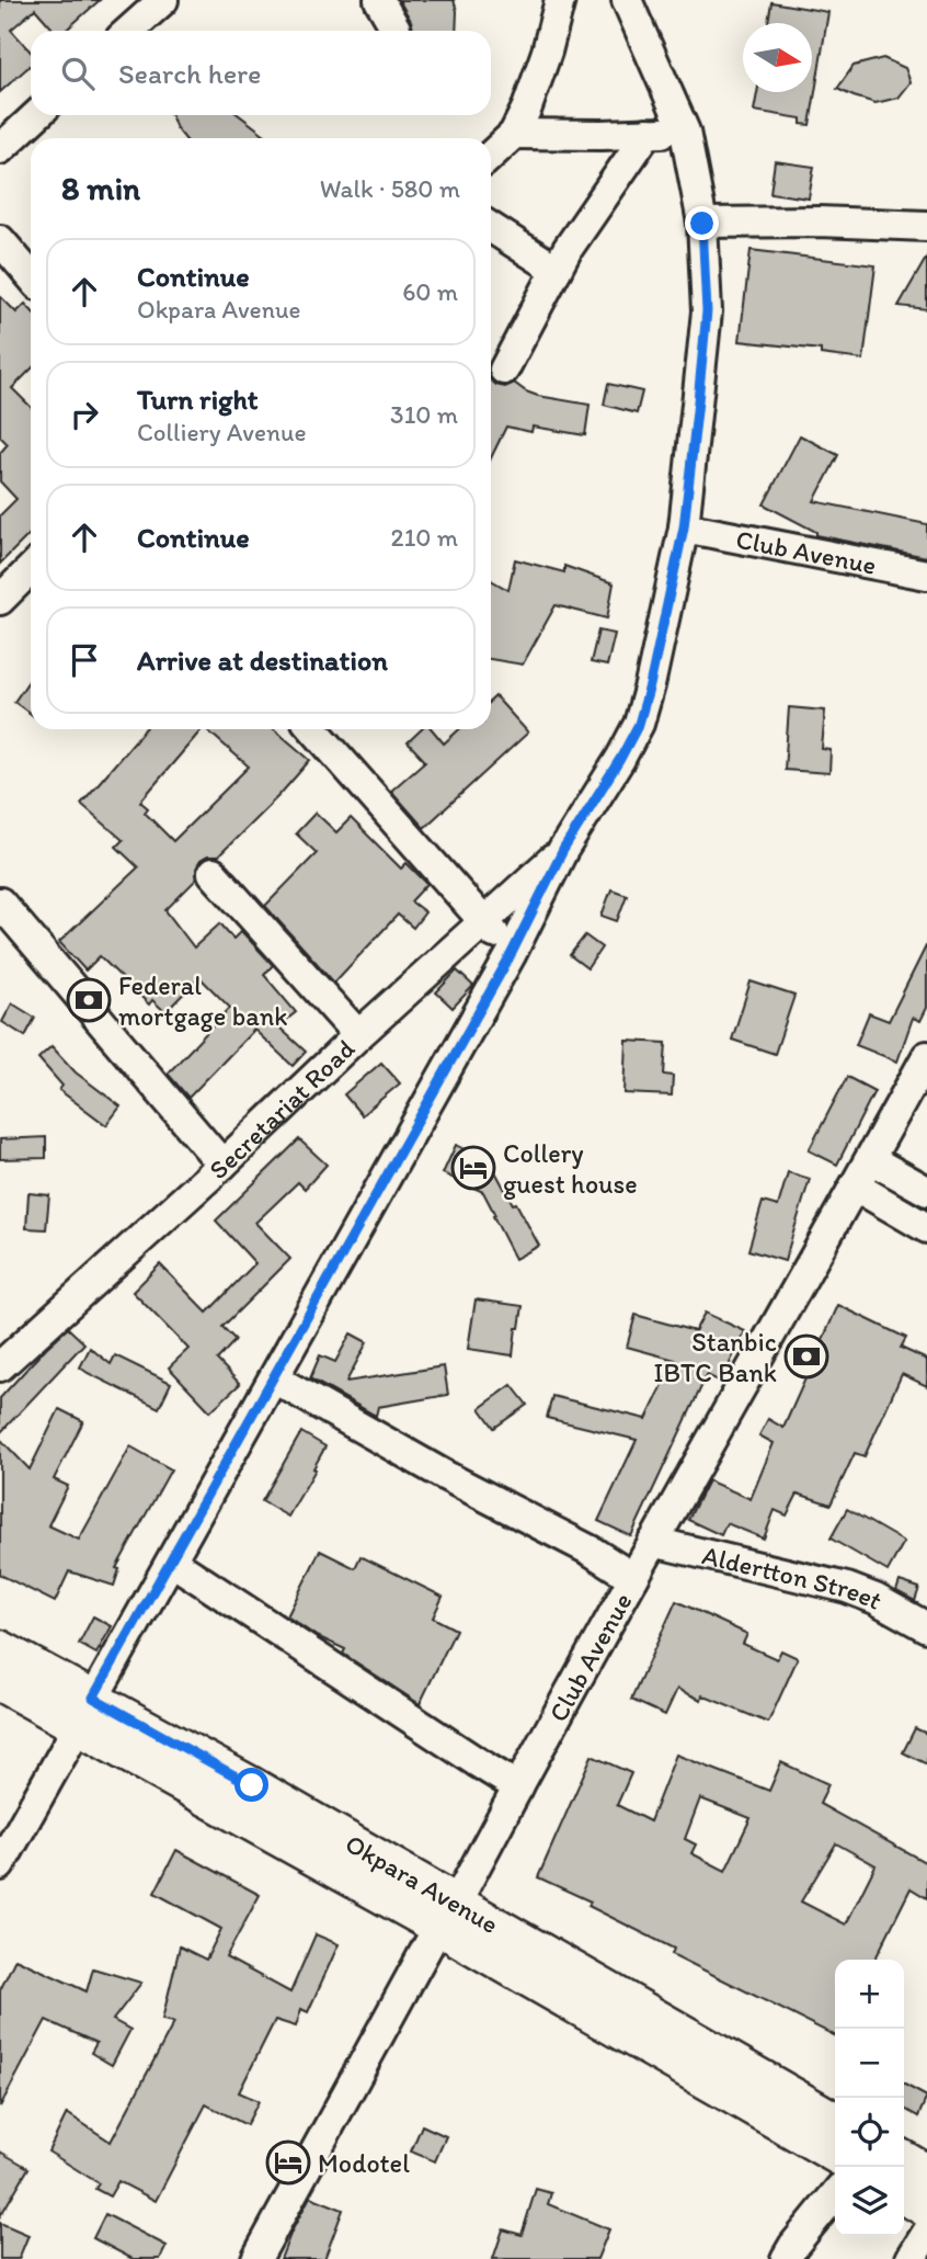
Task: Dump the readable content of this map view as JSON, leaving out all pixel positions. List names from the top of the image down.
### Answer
{
  "streets": {
    "main road": ["Okpara Avenue"],
    "street": ["Club Avenue", "Secretariat Road", "Aldertton Street"]
  },
  "crossings": [
    ["Club Avenue", "Aldertton Street"],
    ["Club Avenue", "Okpara Avenue"]
  ],
  "places": {
    "bank": ["Federal mortgage bank", "Stanbic IBTC Bank"],
    "hotel": ["Collery guest house", "Modotel"]
  },
  "north": "right",
  "page": {
    "search": "Search here",
    "heading": ["8 min", "Walk · 580 m"],
    "list": [
      ["Continue", "Okpara Avenue", "60 m"],
      ["Turn right", "Colliery Avenue", "310 m"],
      ["Continue", "210 m"],
      "Arrive at destination"
    ],
    "map_buttons": ["+", "−"]
  }
}
